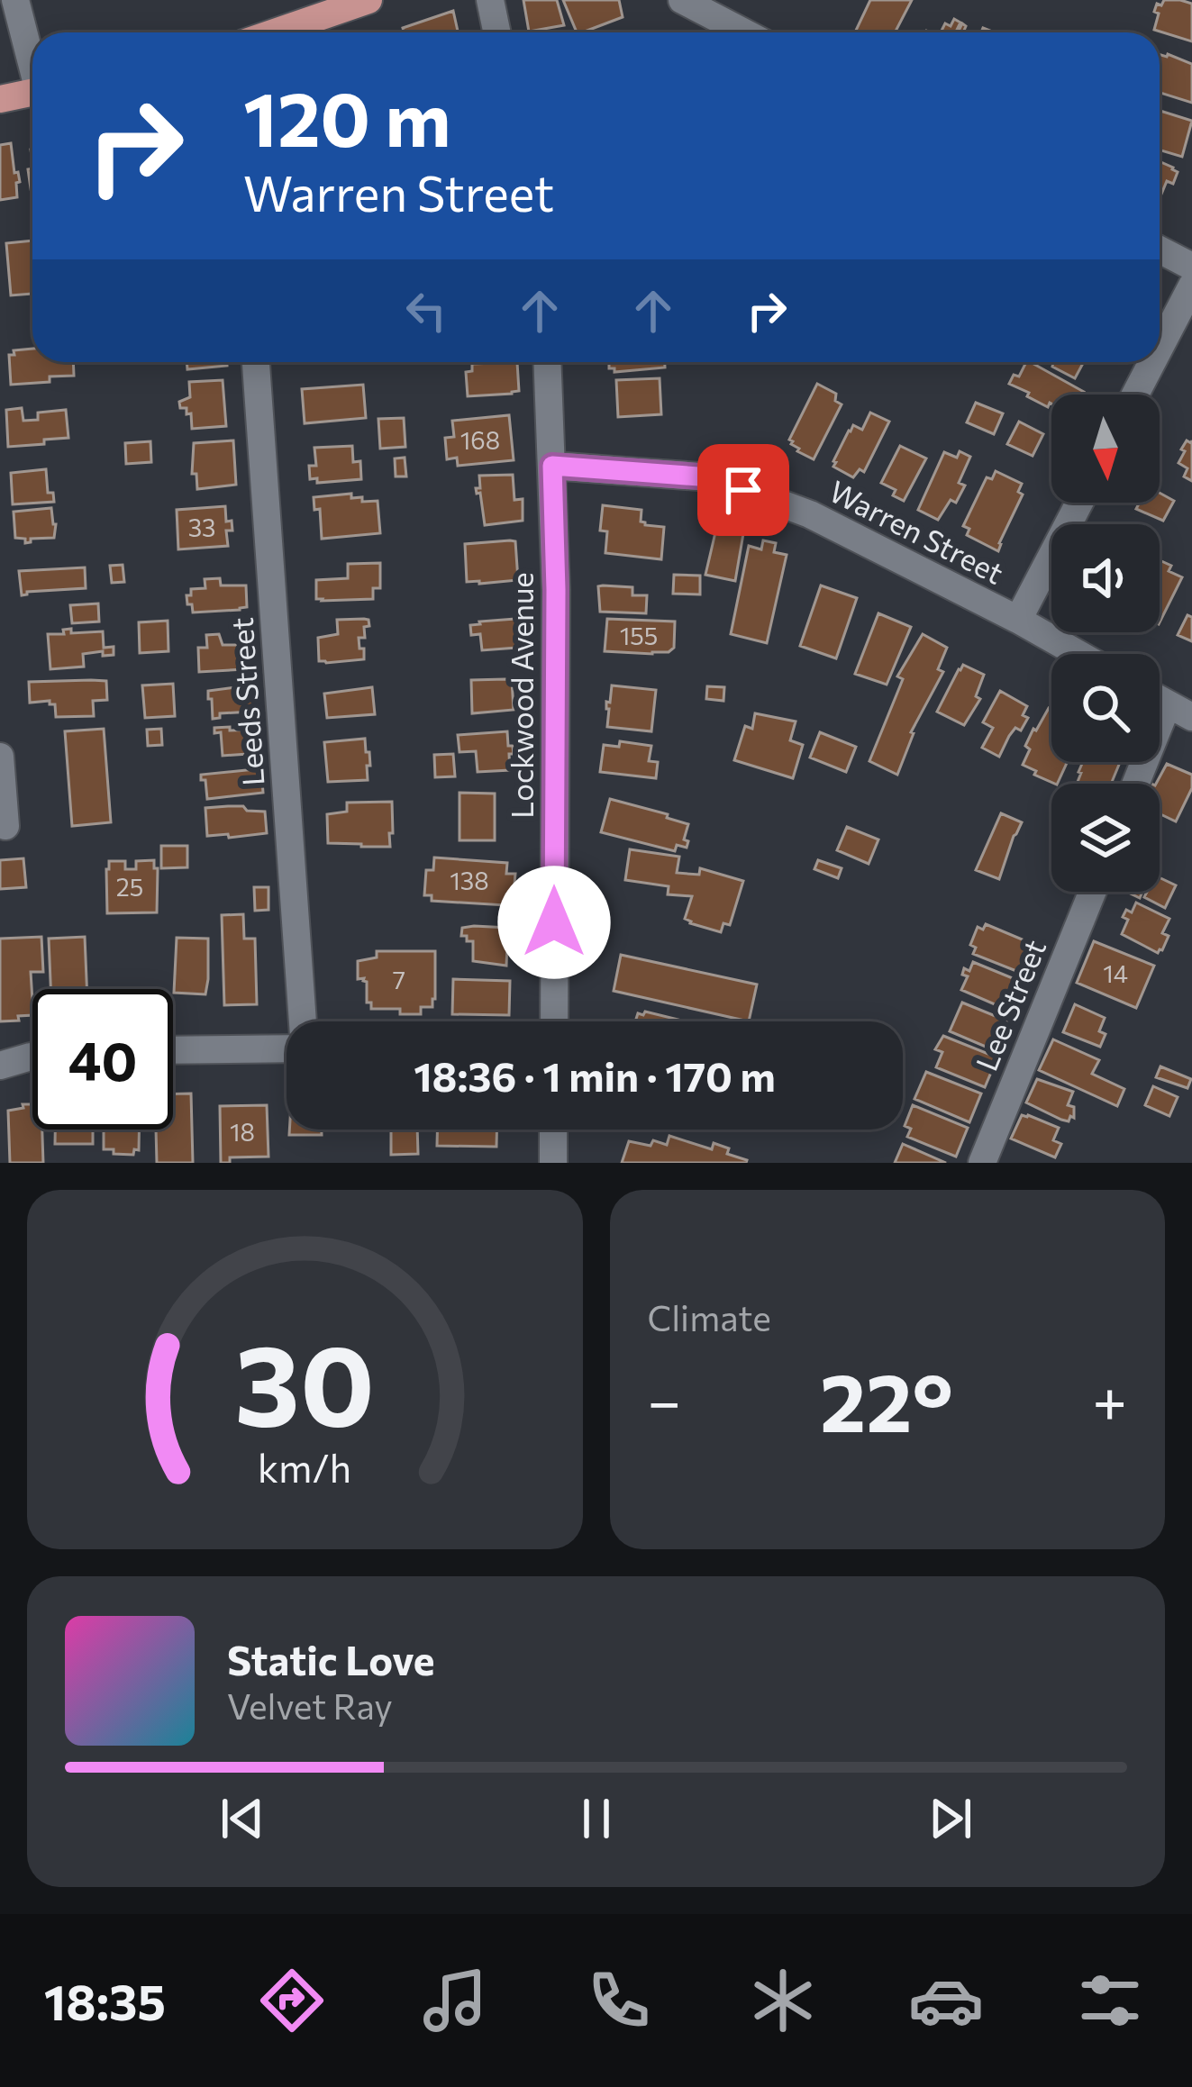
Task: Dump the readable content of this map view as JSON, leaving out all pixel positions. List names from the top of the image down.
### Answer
{
  "streets": {
    "street": [
      "Warren Street",
      "Lockwood Avenue",
      "Leeds Street",
      "Lee Street"
    ]
  },
  "crossings": [
    ["Warren Street", "Lockwood Avenue"]
  ],
  "house_numbers": [
    "168",
    "33",
    "155",
    "138",
    "25",
    "14",
    "7",
    "18"
  ],
  "north": "bottom",
  "page": {
    "turn": ["120 m", "Warren Street"],
    "limit": "40",
    "trip": "18:36 · 1 min · 170 m",
    "tile": "Climate",
    "heat": ["−", "22°", "+"],
    "song": ["Static Love", "Velvet Ray"],
    "tabs": "18:35",
    "gauge": ["30", "km/h"]
  }
}
